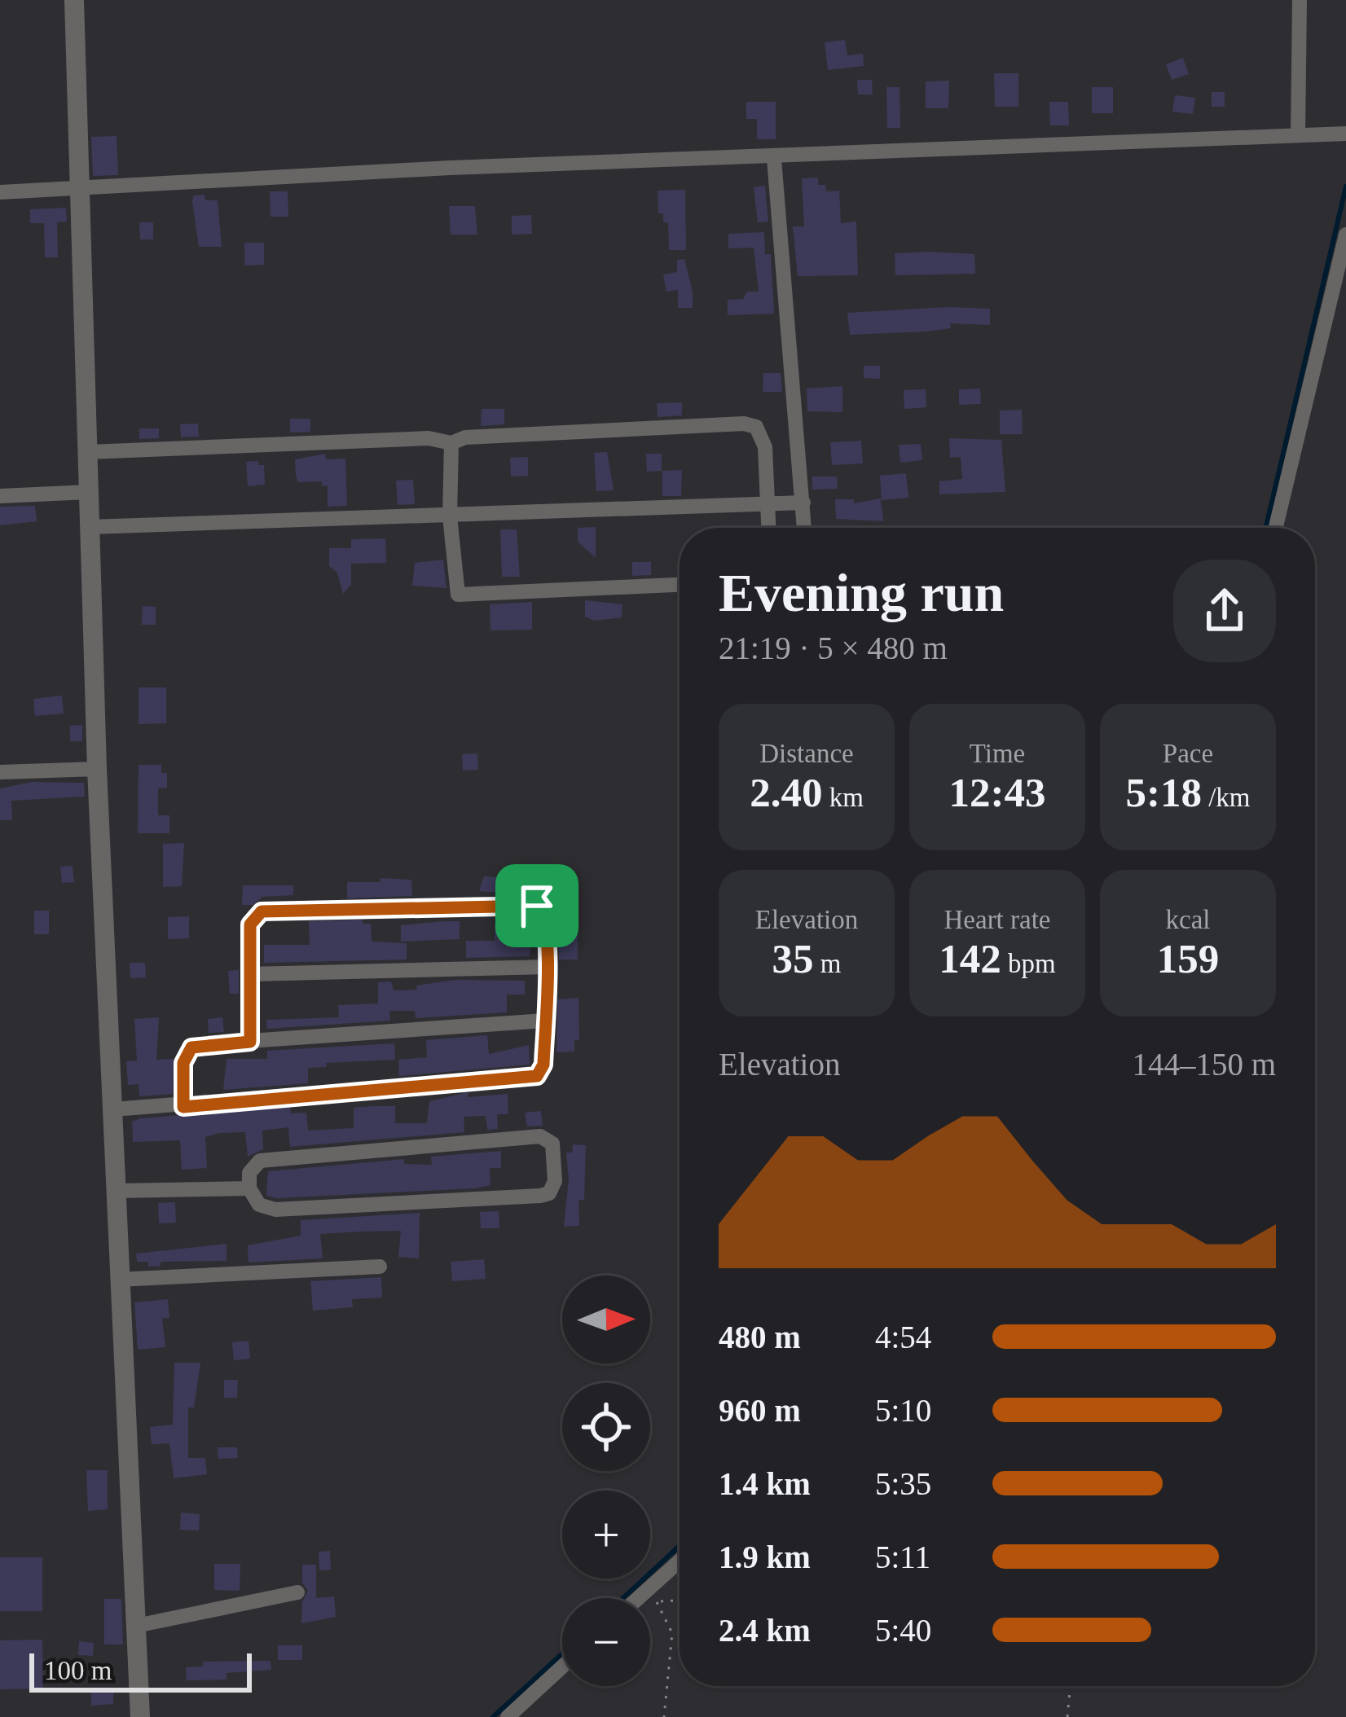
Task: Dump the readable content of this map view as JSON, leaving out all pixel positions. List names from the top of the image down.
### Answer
{
  "scale_bar": "100 m",
  "north": "right",
  "page": {
    "heading": ["Evening run", "21:19 · 5 × 480 m"],
    "stats": [
      ["Distance", "2.40 km"],
      ["Time", "12:43"],
      ["Pace", "5:18 /km"],
      ["Elevation", "35 m"],
      ["Heart rate", "142 bpm"],
      ["kcal", "159"]
    ],
    "chart": ["Elevation", "144–150 m"],
    "map_buttons": ["+", "−"],
    "list": [
      {
        "name": "480 m",
        "note": "4:54"
      },
      {
        "name": "960 m",
        "note": "5:10"
      },
      {
        "name": "1.4 km",
        "note": "5:35"
      },
      {
        "name": "1.9 km",
        "note": "5:11"
      },
      {
        "name": "2.4 km",
        "note": "5:40"
      }
    ],
    "scale": "100 m"
  }
}
